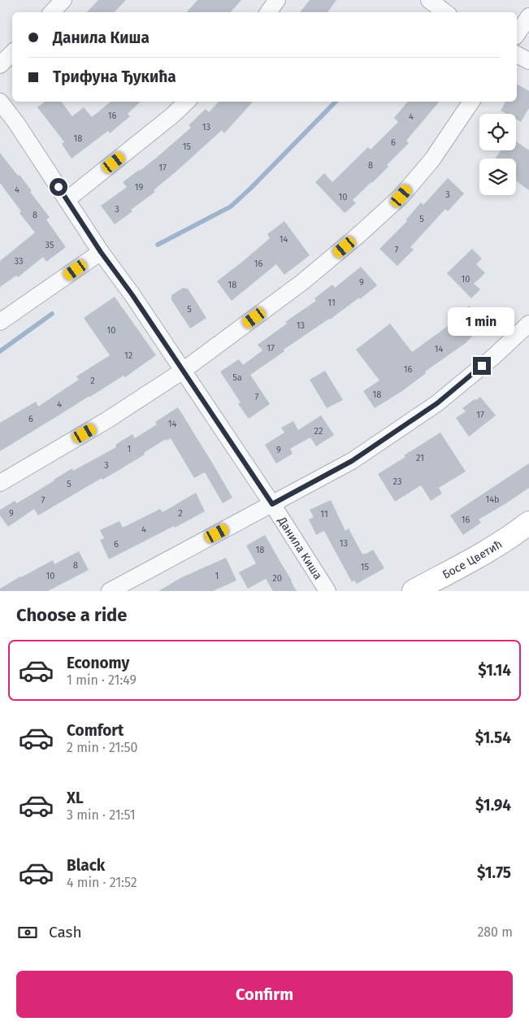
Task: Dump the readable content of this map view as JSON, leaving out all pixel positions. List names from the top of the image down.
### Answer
{
  "streets": {
    "street": ["Данила Киша", "Босе Цветић"]
  },
  "house_numbers": [
    "16",
    "4",
    "13",
    "18",
    "6",
    "15",
    "8",
    "17",
    "19",
    "4",
    "3",
    "10",
    "3",
    "8",
    "5",
    "14",
    "35",
    "7",
    "33",
    "16",
    "10",
    "9",
    "18",
    "11",
    "5",
    "13",
    "10",
    "17",
    "14",
    "12",
    "16",
    "5a",
    "2",
    "18",
    "7",
    "4",
    "17",
    "6",
    "14",
    "22",
    "1",
    "9",
    "21",
    "3",
    "23",
    "5",
    "14b",
    "7",
    "9",
    "2",
    "11",
    "16",
    "4",
    "13",
    "6",
    "18",
    "8",
    "15",
    "10",
    "1",
    "20"
  ],
  "page": {
    "banner": ["Данила Киша", "Трифуна Ђукића"],
    "bubble": "1 min",
    "heading": "Choose a ride",
    "list": [
      {
        "name": "Economy",
        "note": "1 min · 21:49",
        "value": "$1.14"
      },
      {
        "name": "Comfort",
        "note": "2 min · 21:50",
        "value": "$1.54"
      },
      {
        "name": "XL",
        "note": "3 min · 21:51",
        "value": "$1.94"
      },
      {
        "name": "Black",
        "note": "4 min · 21:52",
        "value": "$1.75"
      }
    ],
    "pay": ["Cash", "280 m"],
    "buttons": "Confirm"
  }
}
